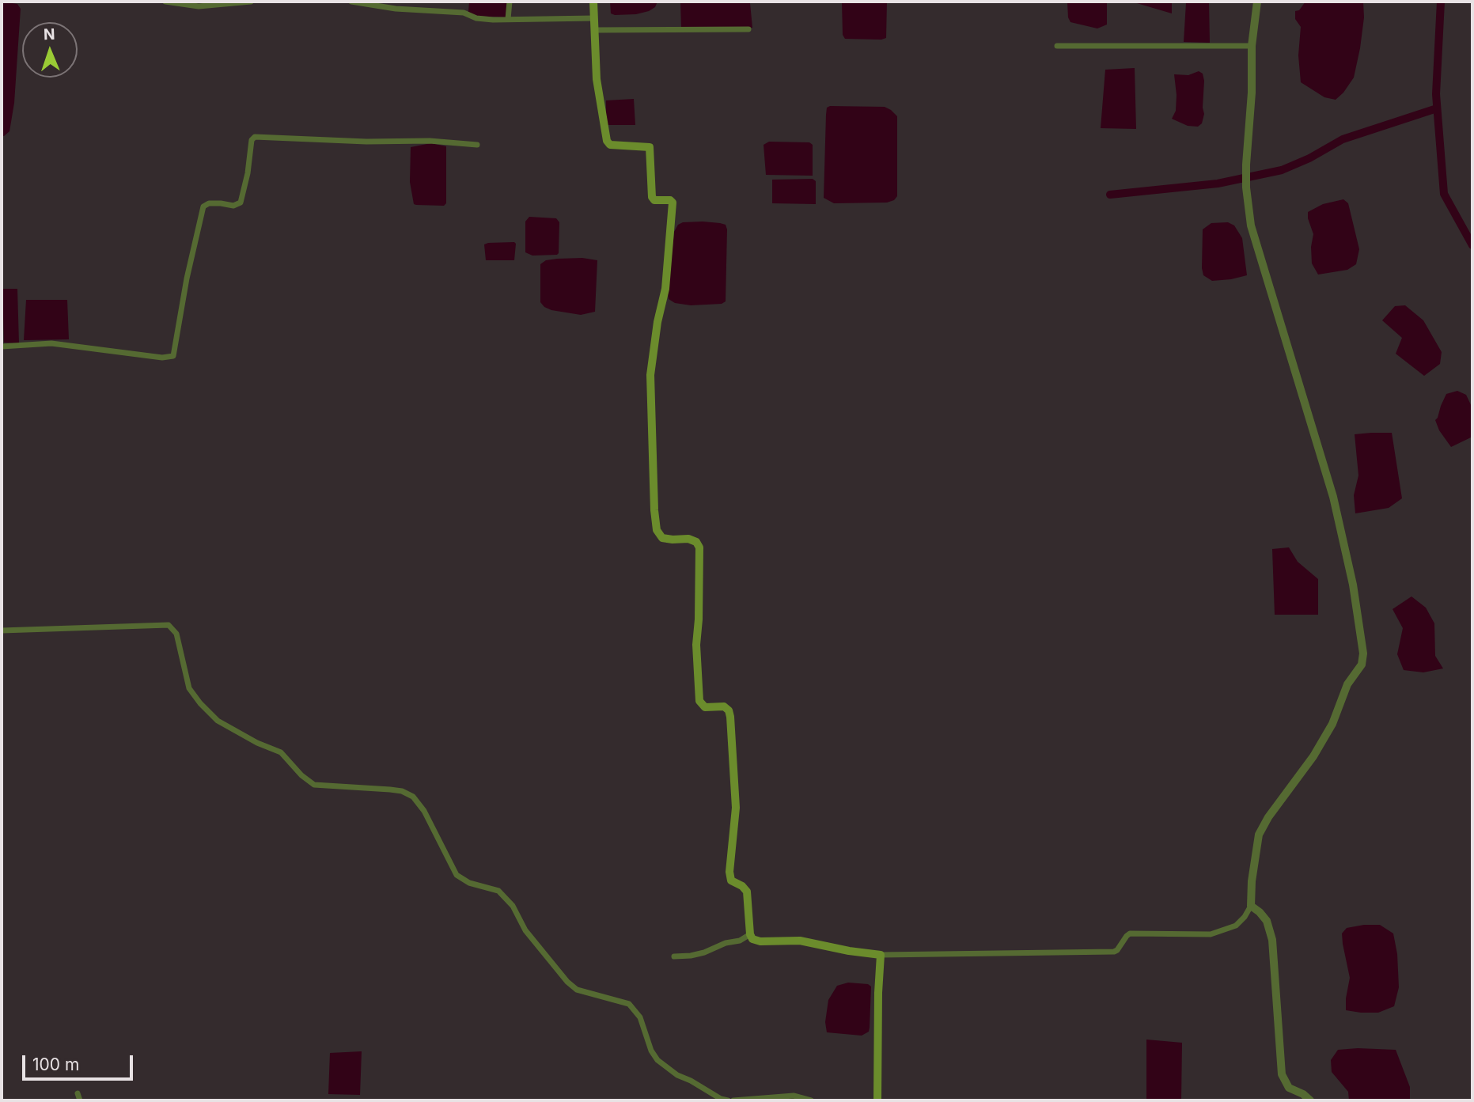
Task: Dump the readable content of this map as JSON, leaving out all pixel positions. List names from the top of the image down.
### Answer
{
  "scale_bar": "100 m",
  "north": "top"
}
